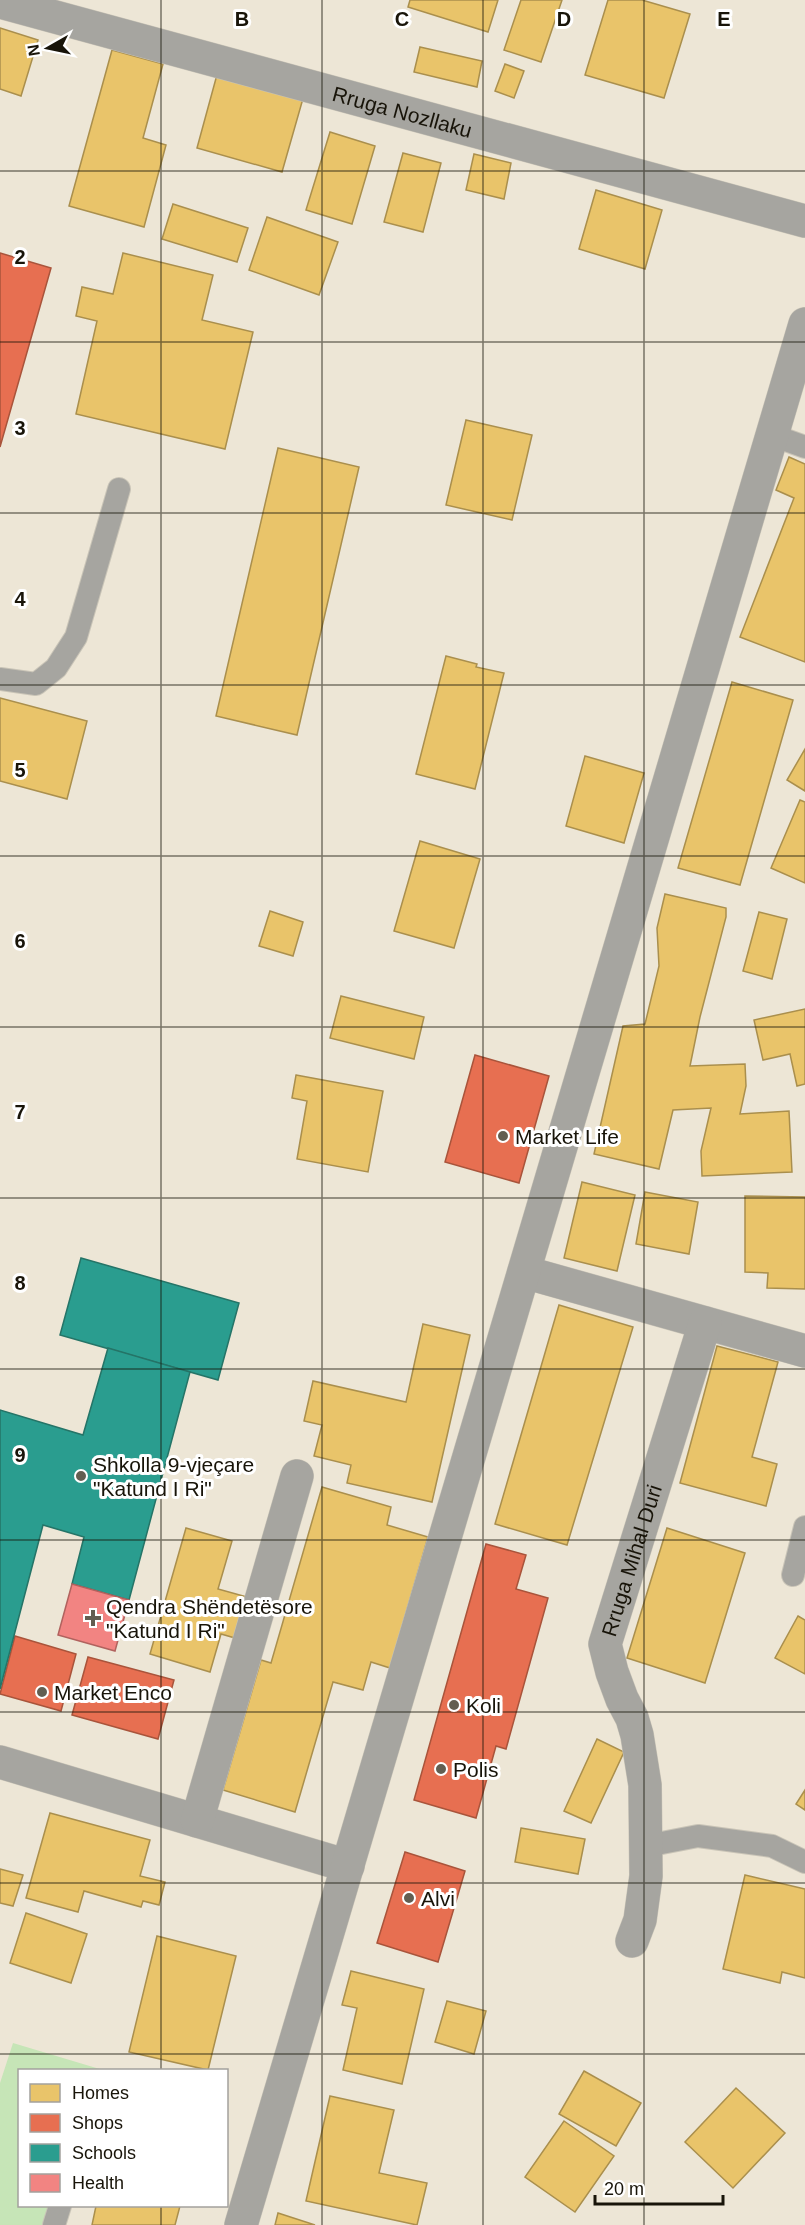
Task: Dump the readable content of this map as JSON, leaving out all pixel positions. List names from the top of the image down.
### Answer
{
  "streets": {
    "street": ["Rruga Nozllaku", "Rruga Mihal Duri"]
  },
  "places": {
    "other": [
      "Market Life",
      "Shkolla 9-vjeçare \"Katund I Ri\"",
      "Market Enco",
      "Koli",
      "Polis",
      "Alvi"
    ],
    "health": ["Qendra Shëndetësore \"Katund I Ri\""]
  },
  "legend": [
    "Homes",
    "Shops",
    "Schools",
    "Health"
  ],
  "scale_bar": "20 m",
  "north": "left",
  "grid": {
    "columns": [
      "B",
      "C",
      "D",
      "E"
    ],
    "rows": [
      "2",
      "3",
      "4",
      "5",
      "6",
      "7",
      "8",
      "9"
    ]
  }
}
